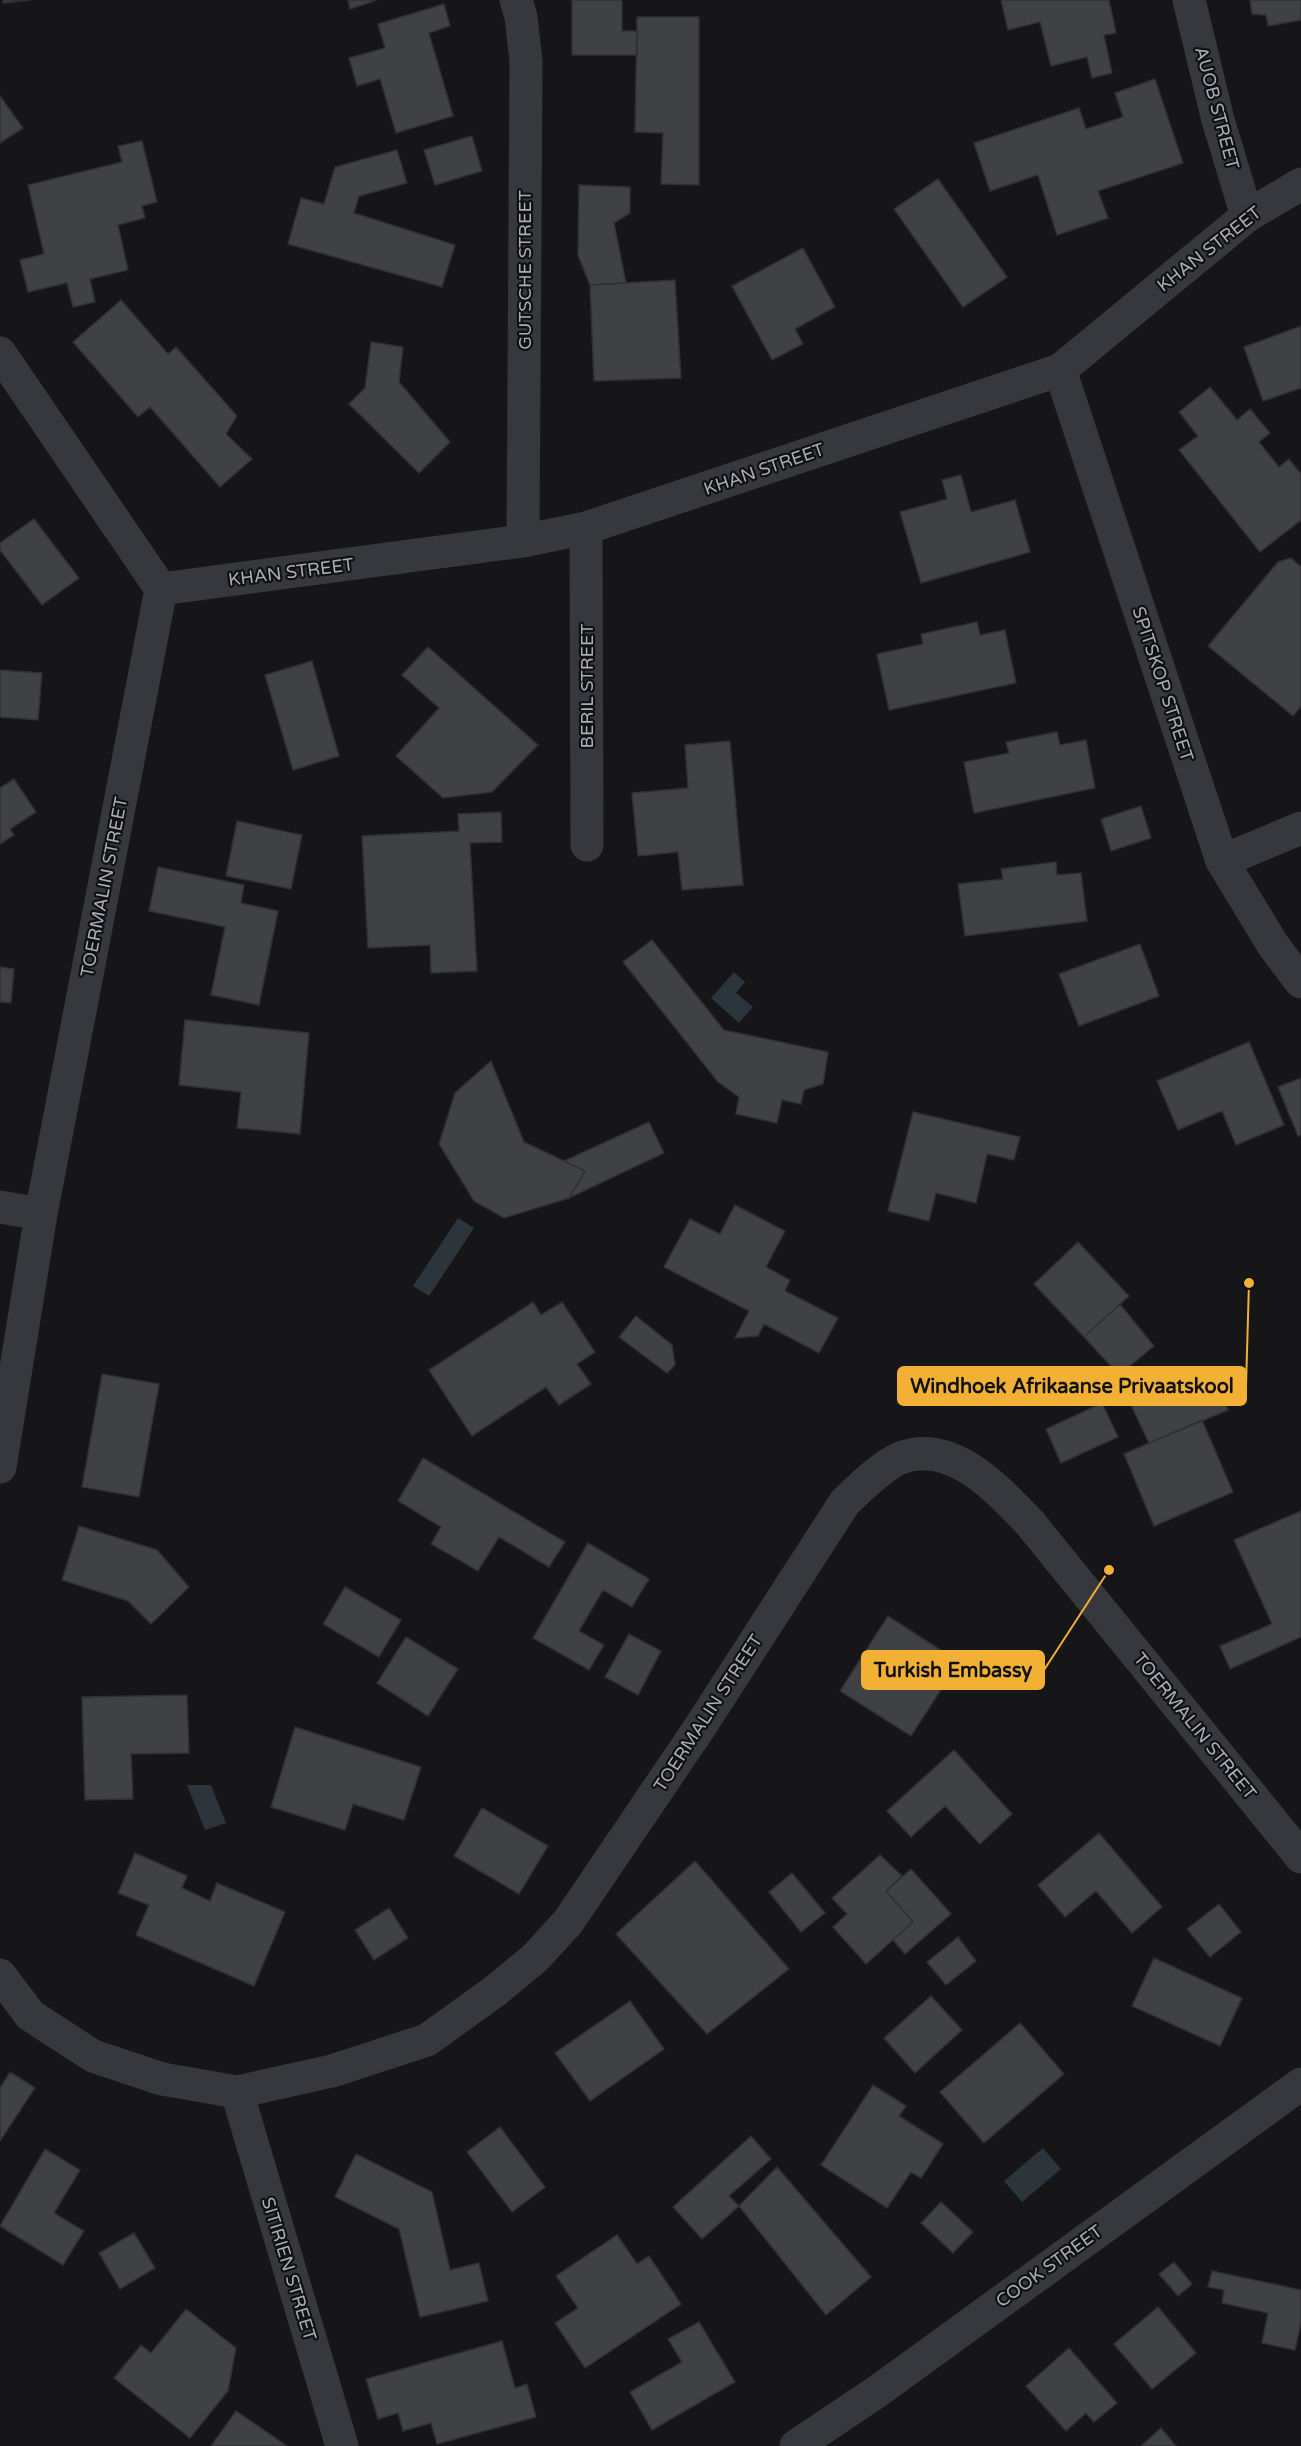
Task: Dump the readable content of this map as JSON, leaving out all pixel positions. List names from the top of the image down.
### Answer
{
  "streets": {
    "street": [
      "AUOB STREET",
      "KHAN STREET",
      "GUTSCHE STREET",
      "SPITSKOP STREET",
      "BERIL STREET",
      "TOERMALIN STREET",
      "COOK STREET",
      "SITIRIEN STREET"
    ]
  },
  "crossings": [
    ["AUOB STREET", "KHAN STREET"],
    ["KHAN STREET", "GUTSCHE STREET"],
    ["KHAN STREET", "SPITSKOP STREET"],
    ["KHAN STREET", "BERIL STREET"],
    ["KHAN STREET", "TOERMALIN STREET"],
    ["TOERMALIN STREET", "SITIRIEN STREET"]
  ],
  "places": ["Windhoek Afrikaanse Privaatskool", "Turkish Embassy"]
}
